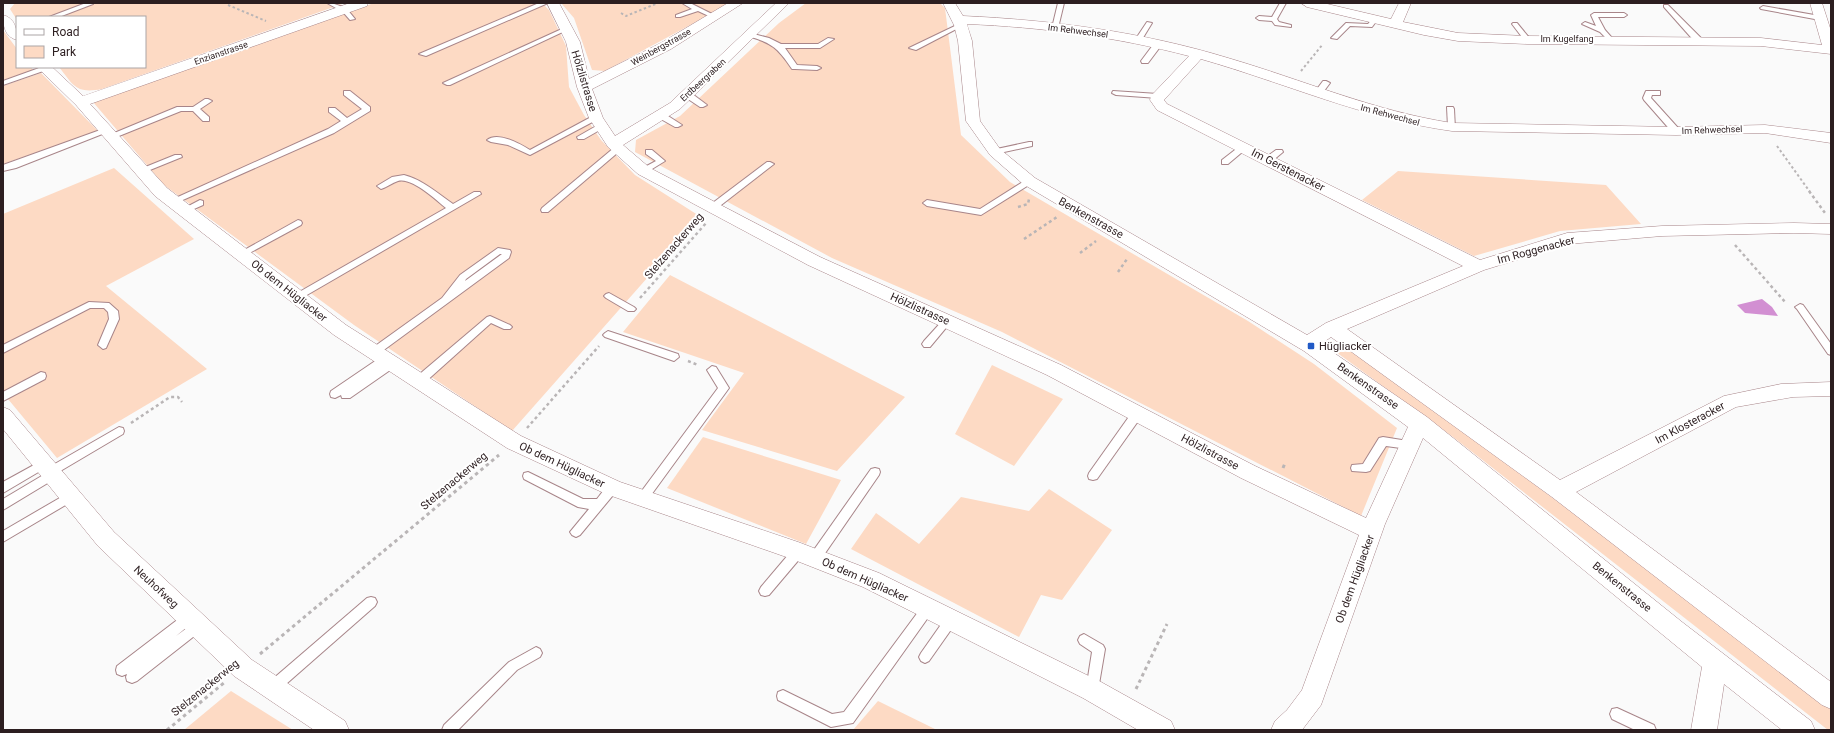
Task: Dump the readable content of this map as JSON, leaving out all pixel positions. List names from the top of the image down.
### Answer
{
  "streets": {
    "street": [
      "Im Rehwechsel",
      "Im Kugelfang",
      "Weinbergstrasse",
      "Enzianstrasse",
      "Erdbeergraben",
      "Hölzlistrasse",
      "Im Gerstenacker",
      "Benkenstrasse",
      "Im Roggenacker",
      "Ob dem Hügliacker",
      "Im Klosteracker",
      "Neuhofweg"
    ],
    "path": ["Stelzenackerweg"]
  },
  "crossings": [
    ["Im Rehwechsel", "Benkenstrasse"],
    ["Weinbergstrasse", "Hölzlistrasse"],
    ["Enzianstrasse", "Ob dem Hügliacker"],
    ["Erdbeergraben", "Hölzlistrasse"],
    ["Hölzlistrasse", "Stelzenackerweg"],
    ["Hölzlistrasse", "Ob dem Hügliacker"],
    ["Im Gerstenacker", "Im Roggenacker"],
    ["Benkenstrasse", "Im Roggenacker"],
    ["Benkenstrasse", "Ob dem Hügliacker"],
    ["Stelzenackerweg", "Ob dem Hügliacker"],
    ["Stelzenackerweg", "Neuhofweg"]
  ],
  "places": {
    "transit": ["Hügliacker"]
  },
  "legend": ["Road", "Park"]
}
